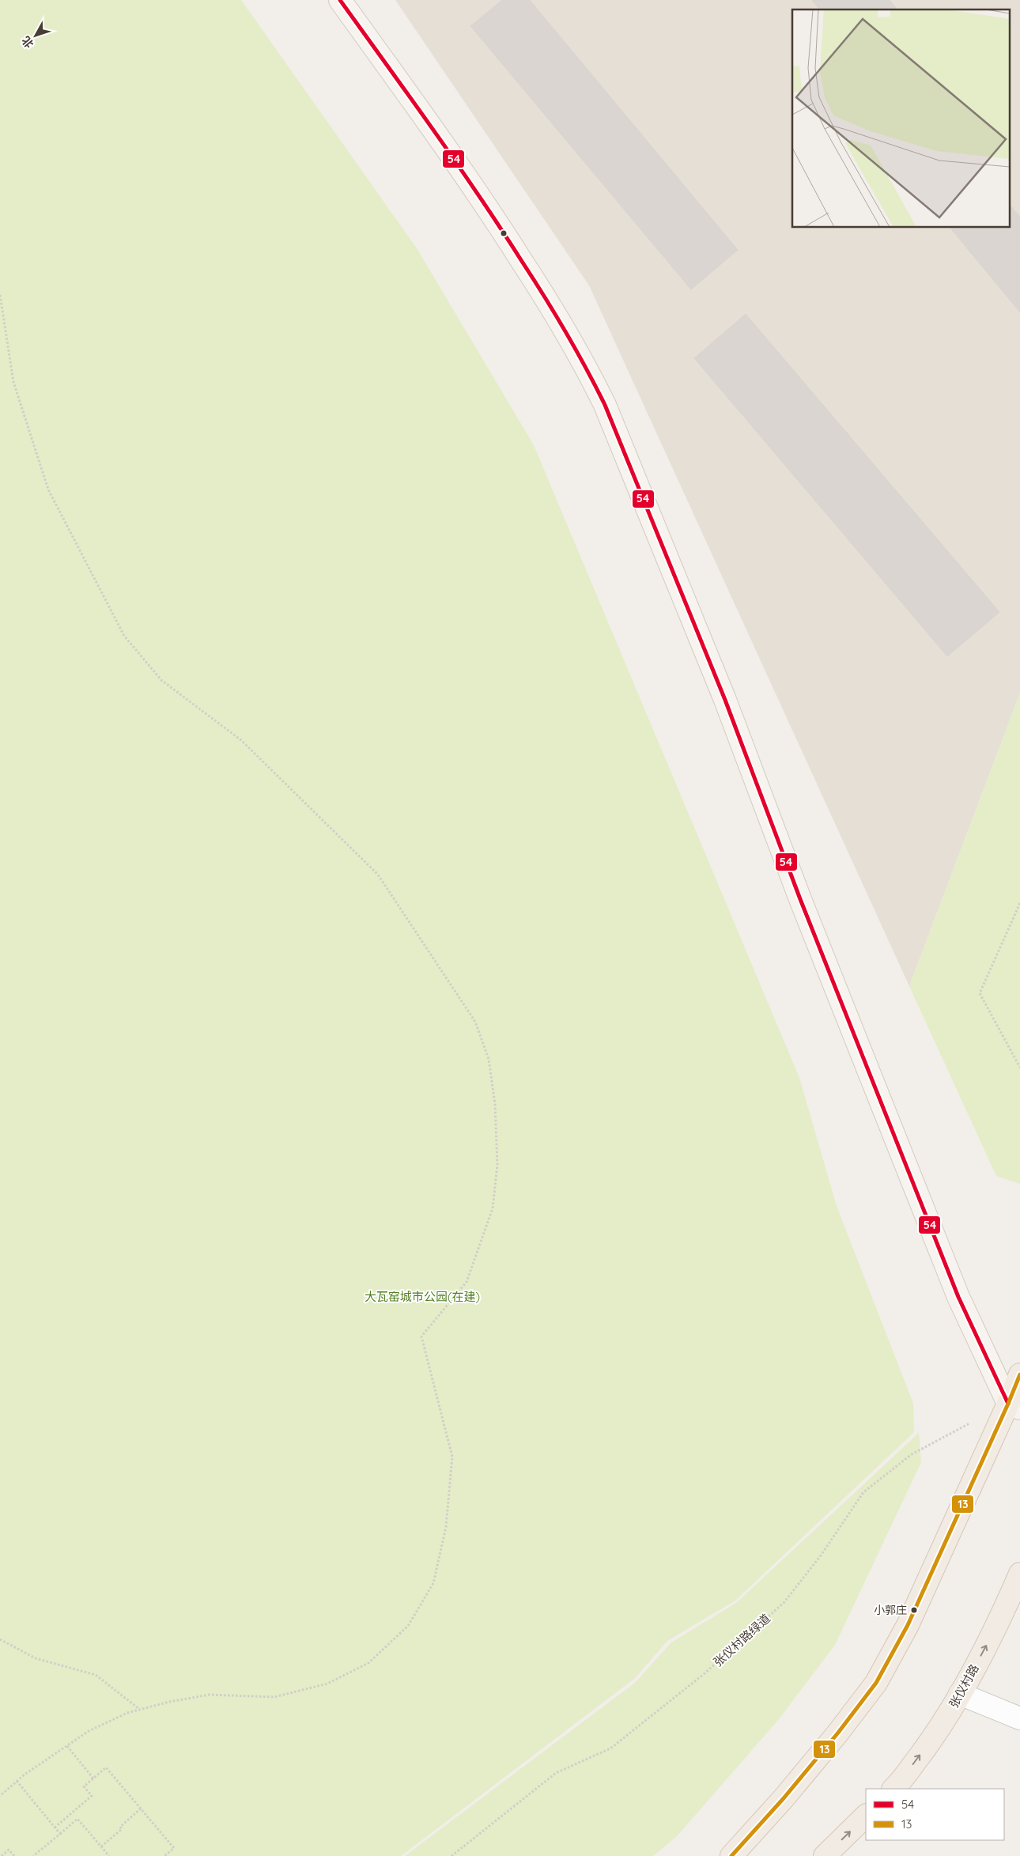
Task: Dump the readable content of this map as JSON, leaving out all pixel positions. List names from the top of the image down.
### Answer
{
  "streets": {
    "main road": ["张仪村路"],
    "path": ["张仪村路绿道"]
  },
  "parks": ["大瓦窑城市公园(在建)"],
  "places": ["小郭庄"],
  "lines": ["transit line 54", "transit line 13"],
  "legend": ["54", "13"],
  "north": "bottom left"
}
